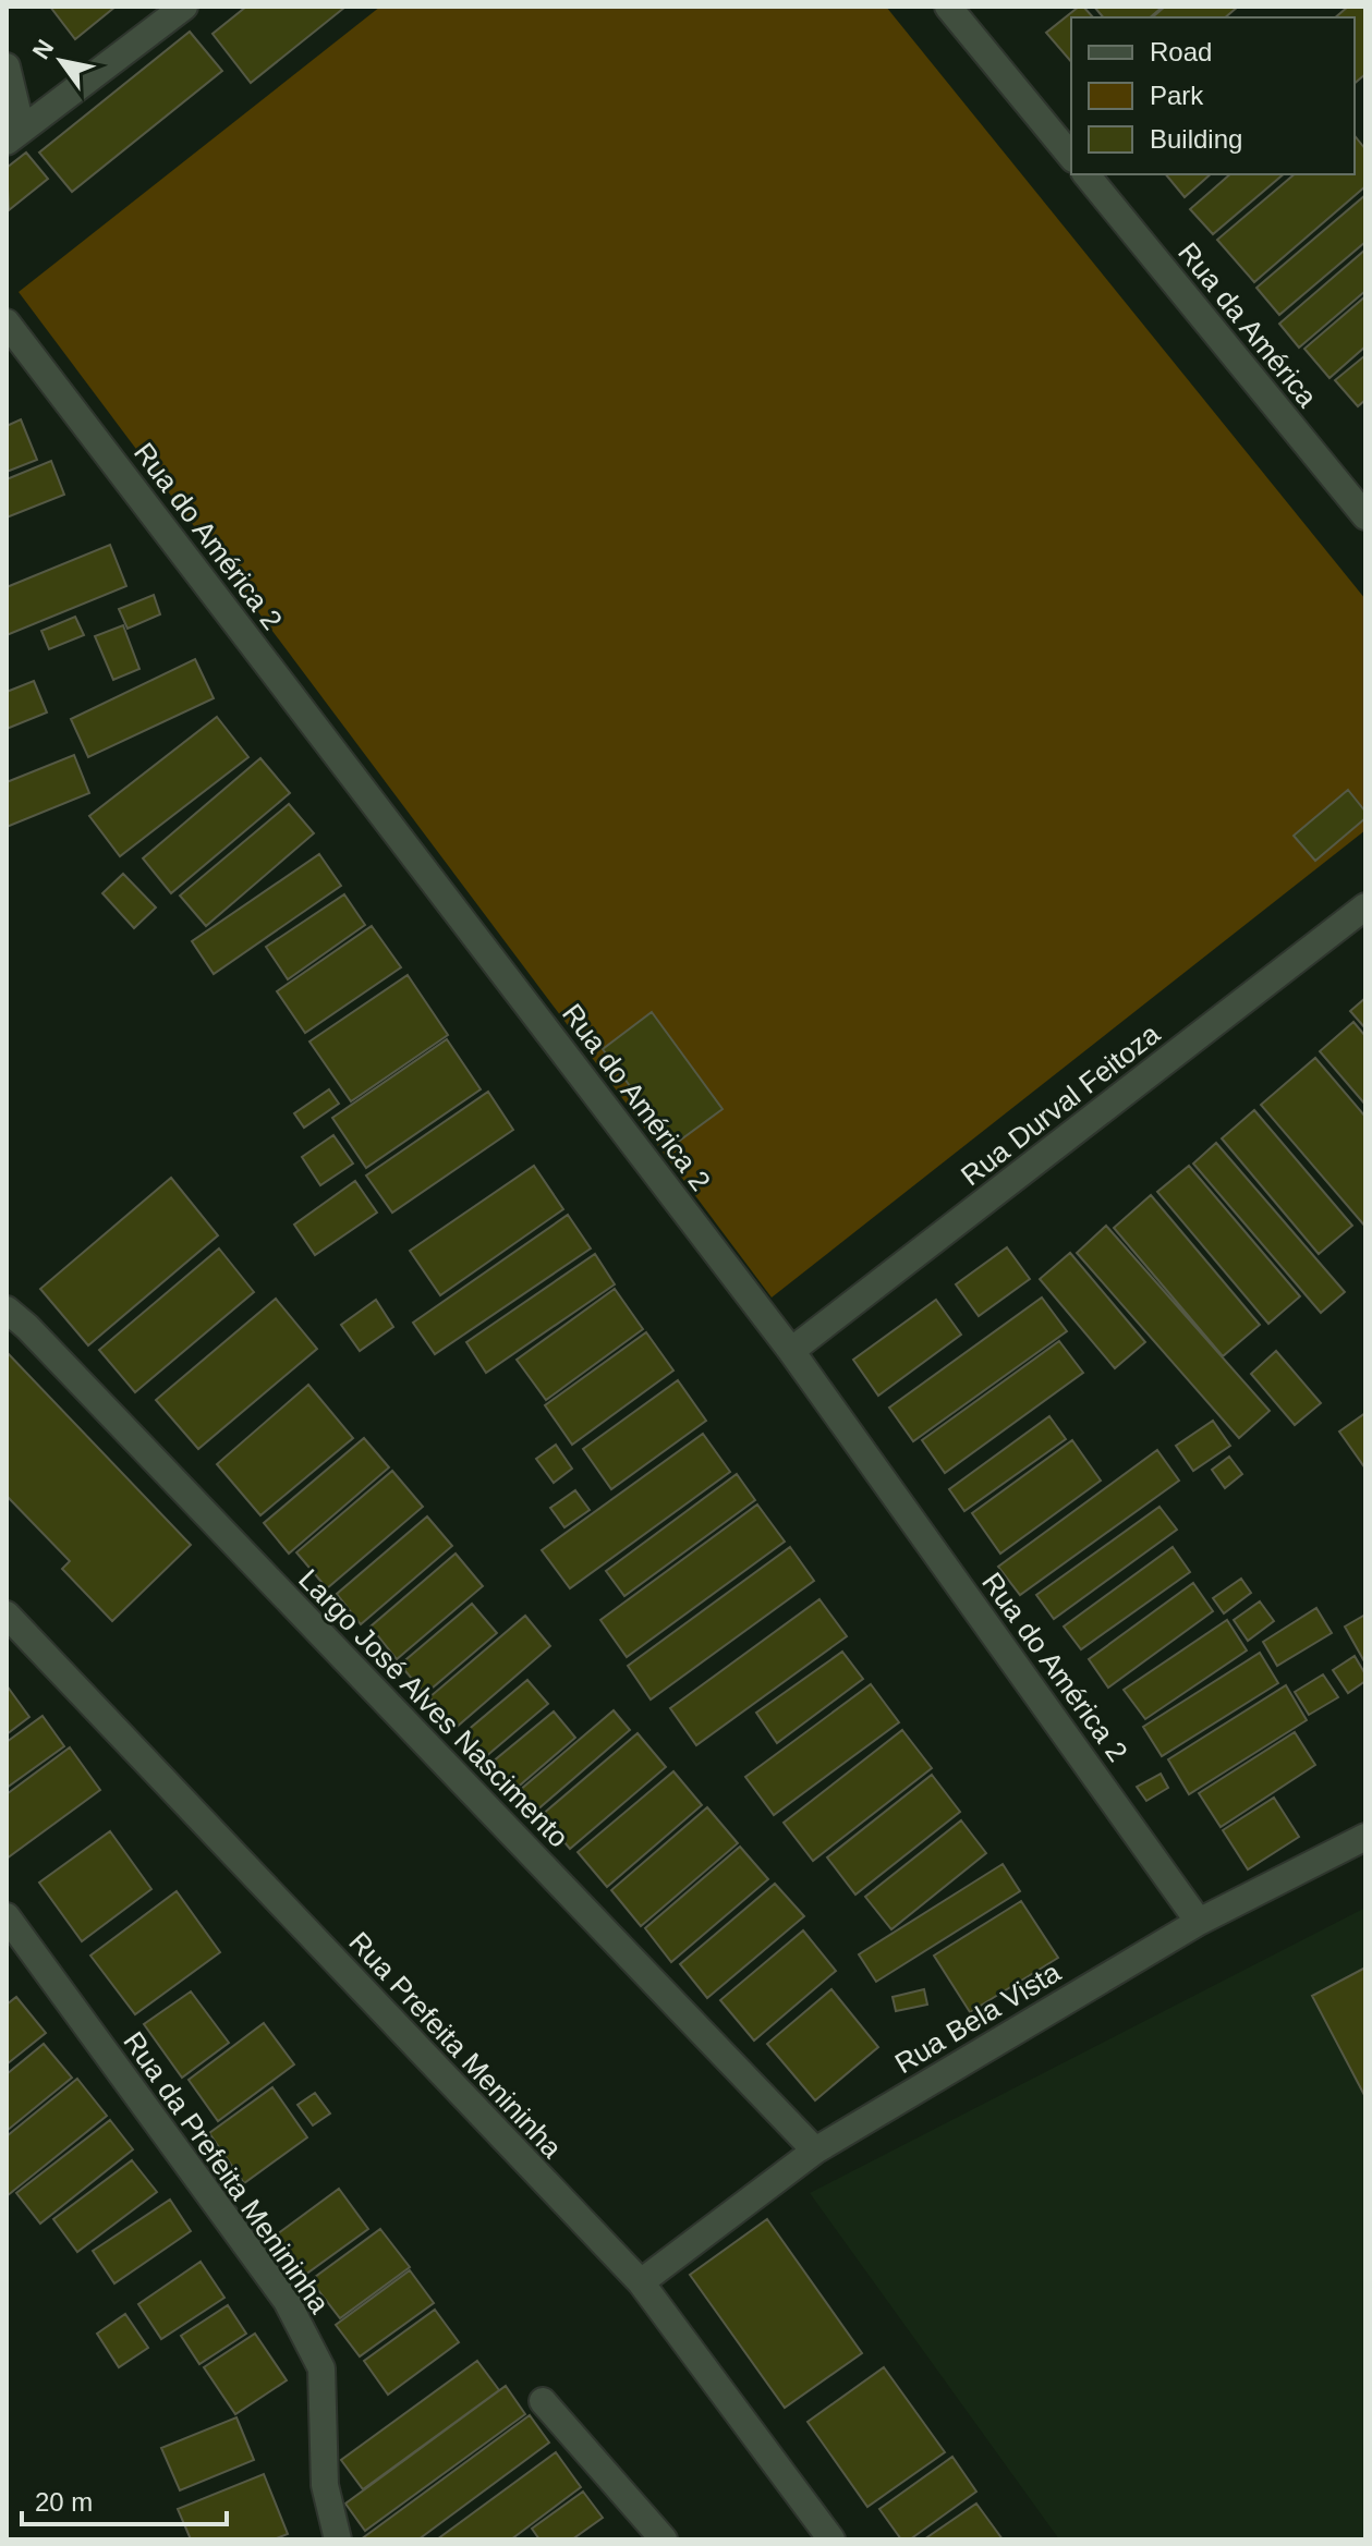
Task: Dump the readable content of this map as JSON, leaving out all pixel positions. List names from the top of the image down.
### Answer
{
  "streets": {
    "street": [
      "Rua da América",
      "Rua do América 2",
      "Rua Durval Feitoza",
      "Largo José Alves Nascimento",
      "Rua Bela Vista",
      "Rua Prefeita Menininha",
      "Rua da Prefeita Menininha"
    ]
  },
  "crossings": [
    ["Rua do América 2", "Rua Durval Feitoza"],
    ["Rua do América 2", "Rua Bela Vista"],
    ["Largo José Alves Nascimento", "Rua Bela Vista"],
    ["Rua Bela Vista", "Rua Prefeita Menininha"]
  ],
  "legend": ["Road", "Park", "Building"],
  "scale_bar": "20 m",
  "north": "top left"
}
